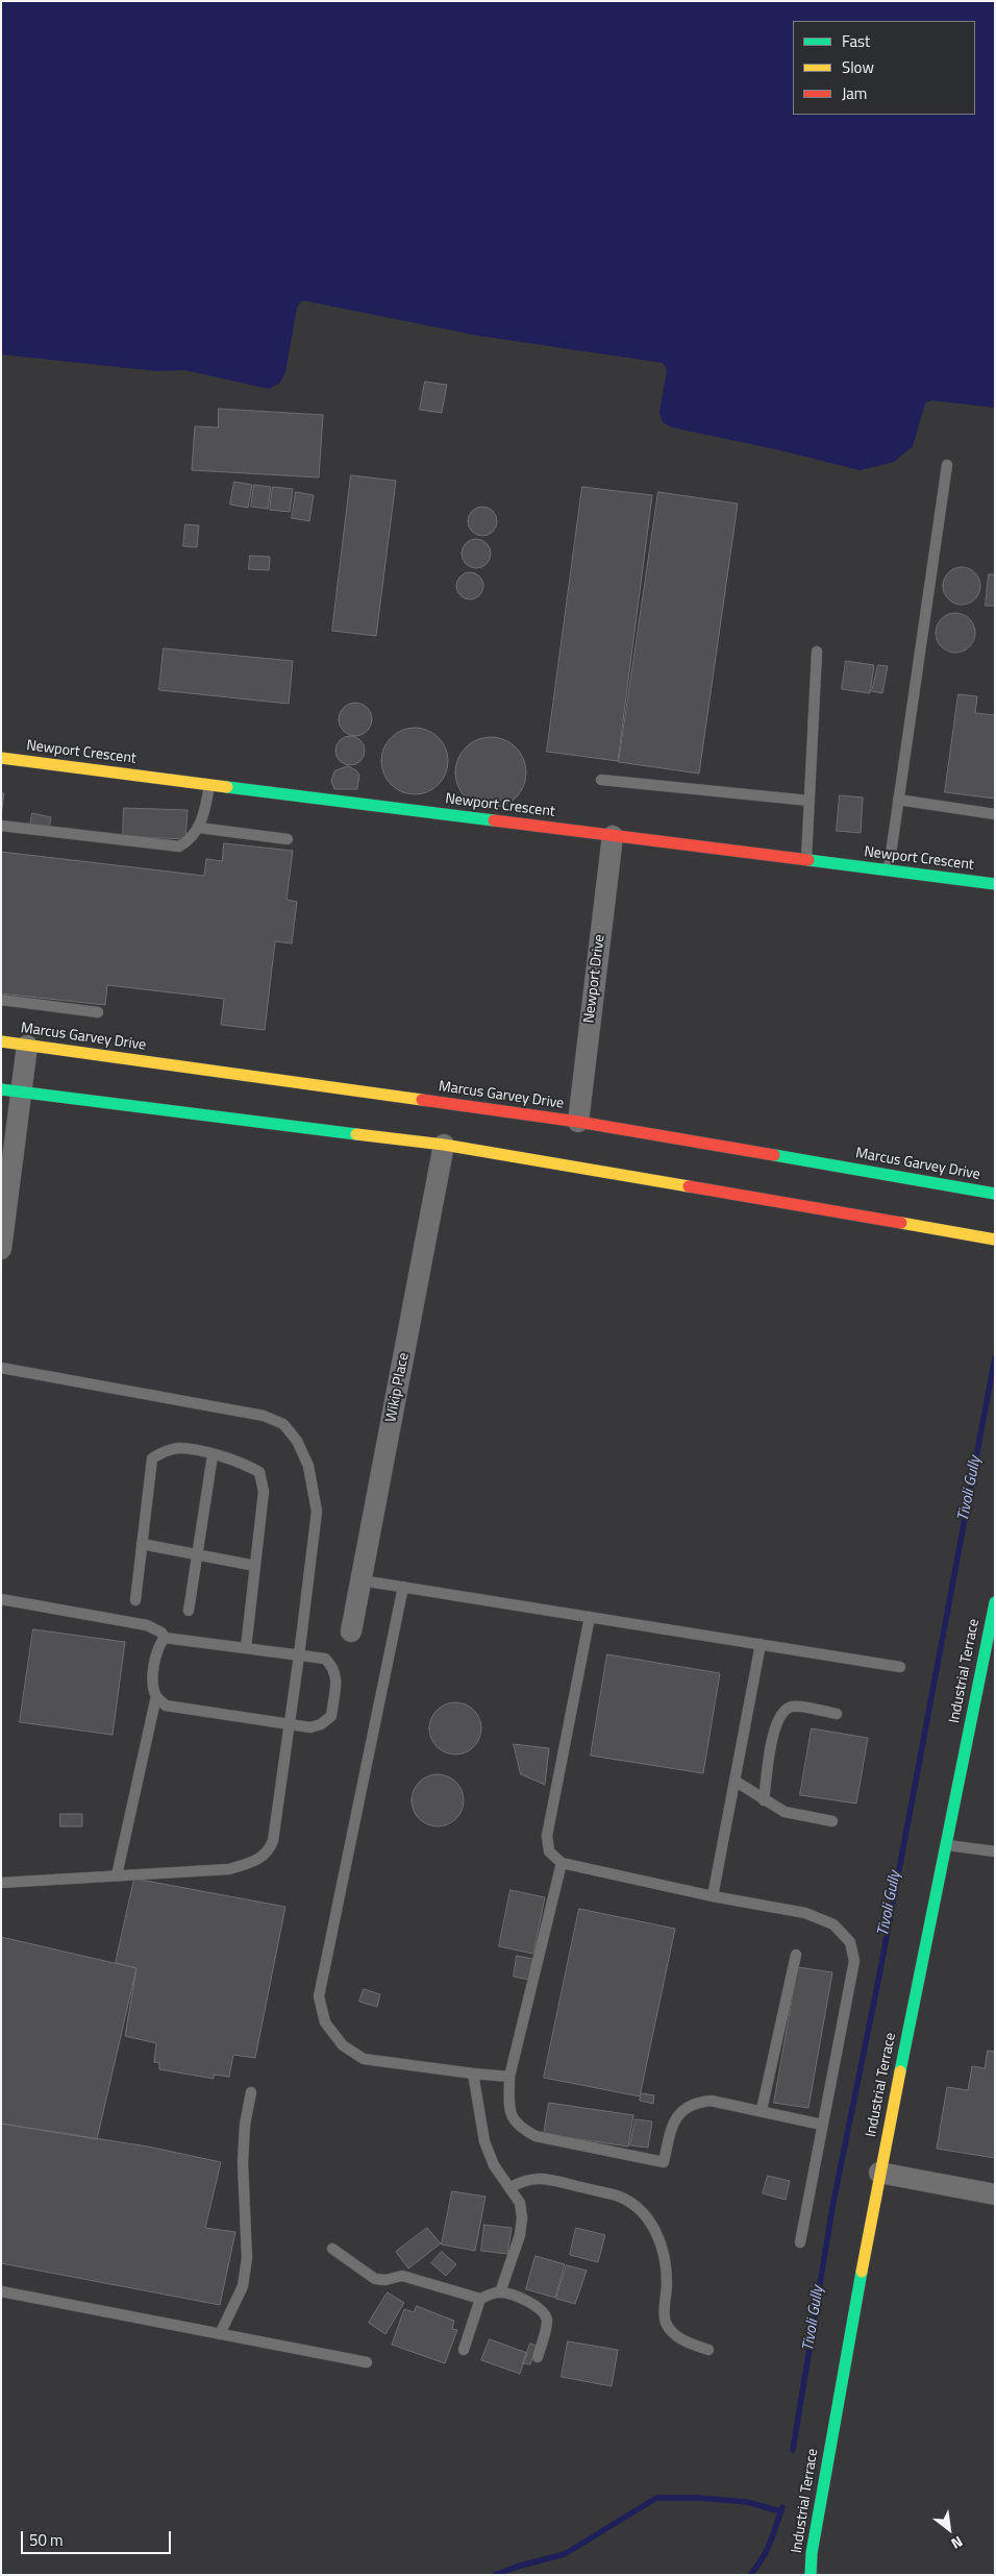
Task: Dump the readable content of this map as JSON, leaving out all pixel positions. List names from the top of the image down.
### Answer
{
  "streets": {
    "main road": ["Newport Crescent", "Marcus Garvey Drive", "Industrial Terrace"],
    "street": ["Newport Drive", "Wikip Place"]
  },
  "crossings": [
    ["Newport Crescent", "Newport Drive"],
    ["Newport Drive", "Marcus Garvey Drive"]
  ],
  "water": ["Tivoli Gully"],
  "legend": ["Fast", "Slow", "Jam"],
  "scale_bar": "50 m",
  "north": "bottom right"
}
